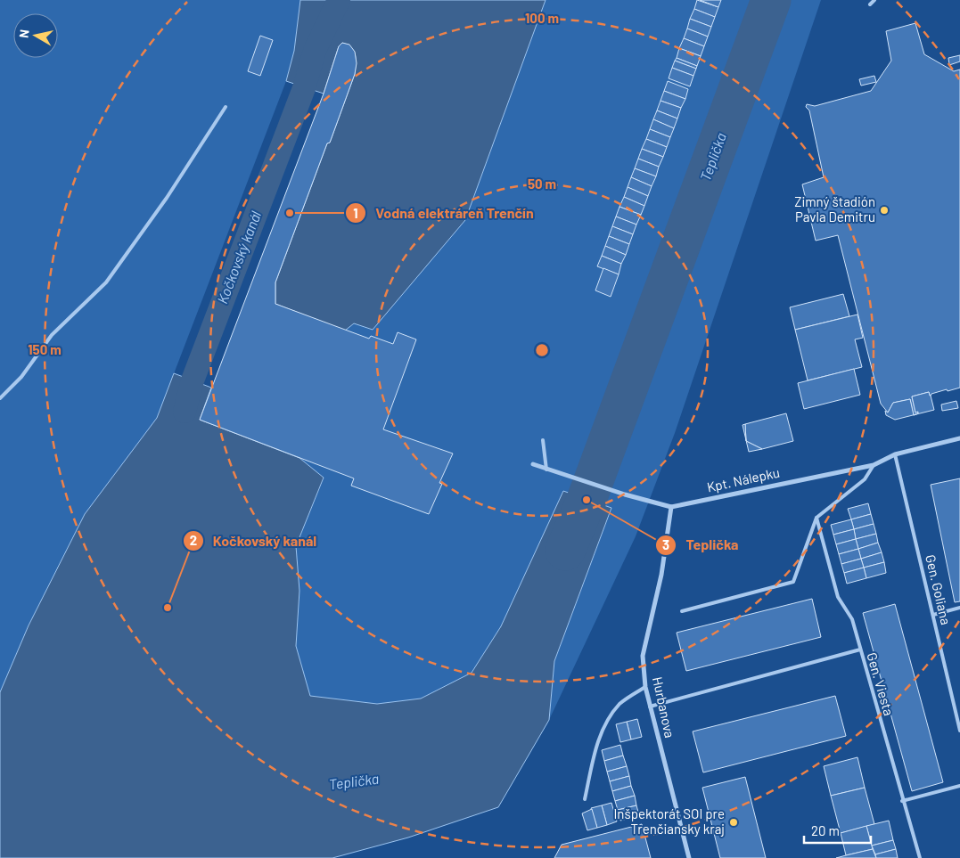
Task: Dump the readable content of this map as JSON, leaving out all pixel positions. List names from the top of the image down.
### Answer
{
  "streets": {
    "street": ["Kpt. Nálepku", "Hurbanova"],
    "lane": ["Gen. Goliana", "Gen. Viesta"]
  },
  "crossings": [
    ["Kpt. Nálepku", "Gen. Goliana"],
    ["Kpt. Nálepku", "Hurbanova"]
  ],
  "water": ["Teplička", "Kočkovský kanál"],
  "places": [
    "Zimný štadión Pavla Demitru",
    "Vodná elektráreň Trenčín",
    "Teplička",
    "Kočkovský kanál",
    "Inšpektorát SOI pre Trenčiansky kraj"
  ],
  "scale_bar": "20 m",
  "north": "left",
  "rings": ["100 m", "50 m", "150 m"]
}
